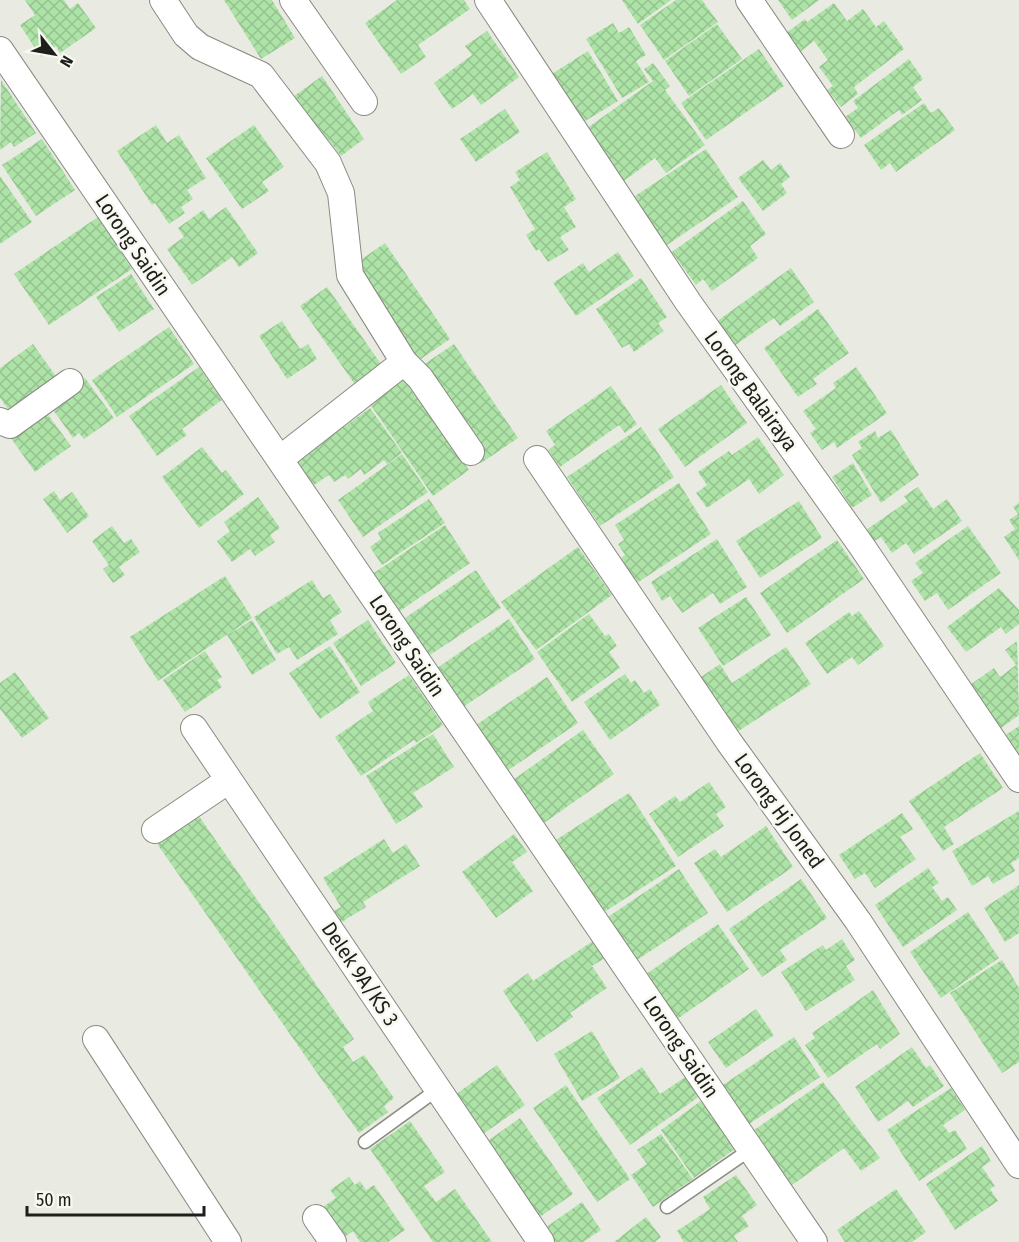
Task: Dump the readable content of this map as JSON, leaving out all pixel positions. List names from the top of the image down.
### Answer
{
  "streets": {
    "street": [
      "Lorong Saidin",
      "Lorong Balairaya",
      "Lorong Hj Joned",
      "Delek 9A/KS 3"
    ]
  },
  "scale_bar": "50 m",
  "north": "bottom right"
}
